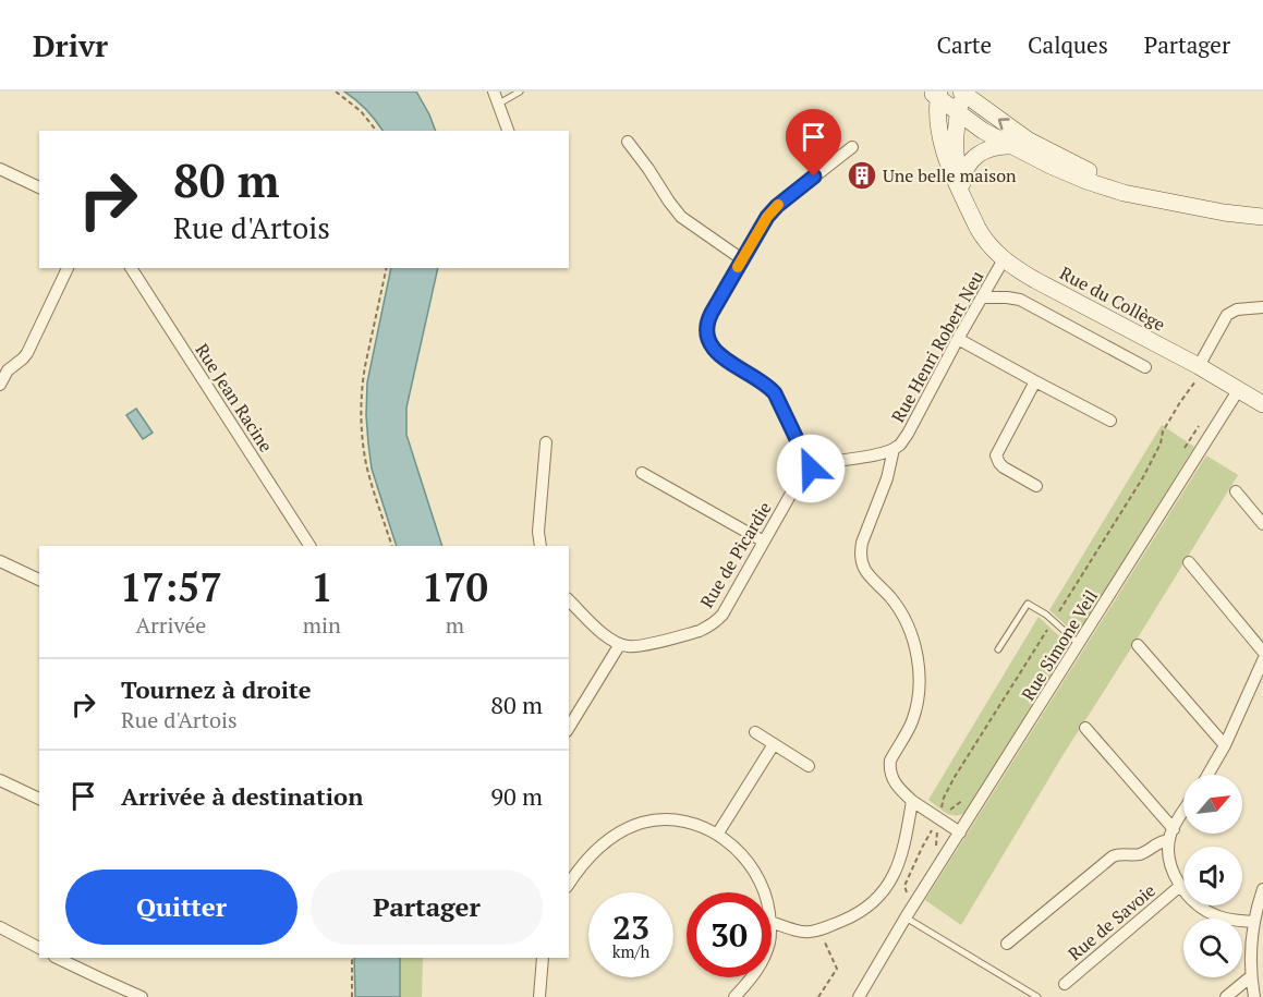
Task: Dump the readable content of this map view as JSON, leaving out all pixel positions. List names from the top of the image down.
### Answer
{
  "streets": {
    "street": [
      "Rue du Collège",
      "Rue Henri Robert Neu",
      "Rue Jean Racine",
      "Rue de Picardie",
      "Rue Simone Veil",
      "Rue de Savoie"
    ]
  },
  "crossings": [
    ["Rue du Collège", "Rue Henri Robert Neu"],
    ["Rue du Collège", "Rue Simone Veil"],
    ["Rue Henri Robert Neu", "Rue Simone Veil"]
  ],
  "places": {
    "building": ["Une belle maison"]
  },
  "north": "top right",
  "page": {
    "header": "Drivr",
    "nav": ["Carte", "Calques", "Partager"],
    "turn": ["80 m", "Rue d'Artois"],
    "eta": [
      "17:57",
      "Arrivée",
      "1",
      "min",
      "170",
      "m"
    ],
    "list": [
      {
        "name": "Tournez à droite",
        "note": "Rue d'Artois",
        "value": "80 m"
      },
      {
        "name": "Arrivée à destination",
        "value": "90 m"
      }
    ],
    "buttons": ["Quitter", "Partager"],
    "speed": "23 km/h",
    "limit": "30"
  }
}
